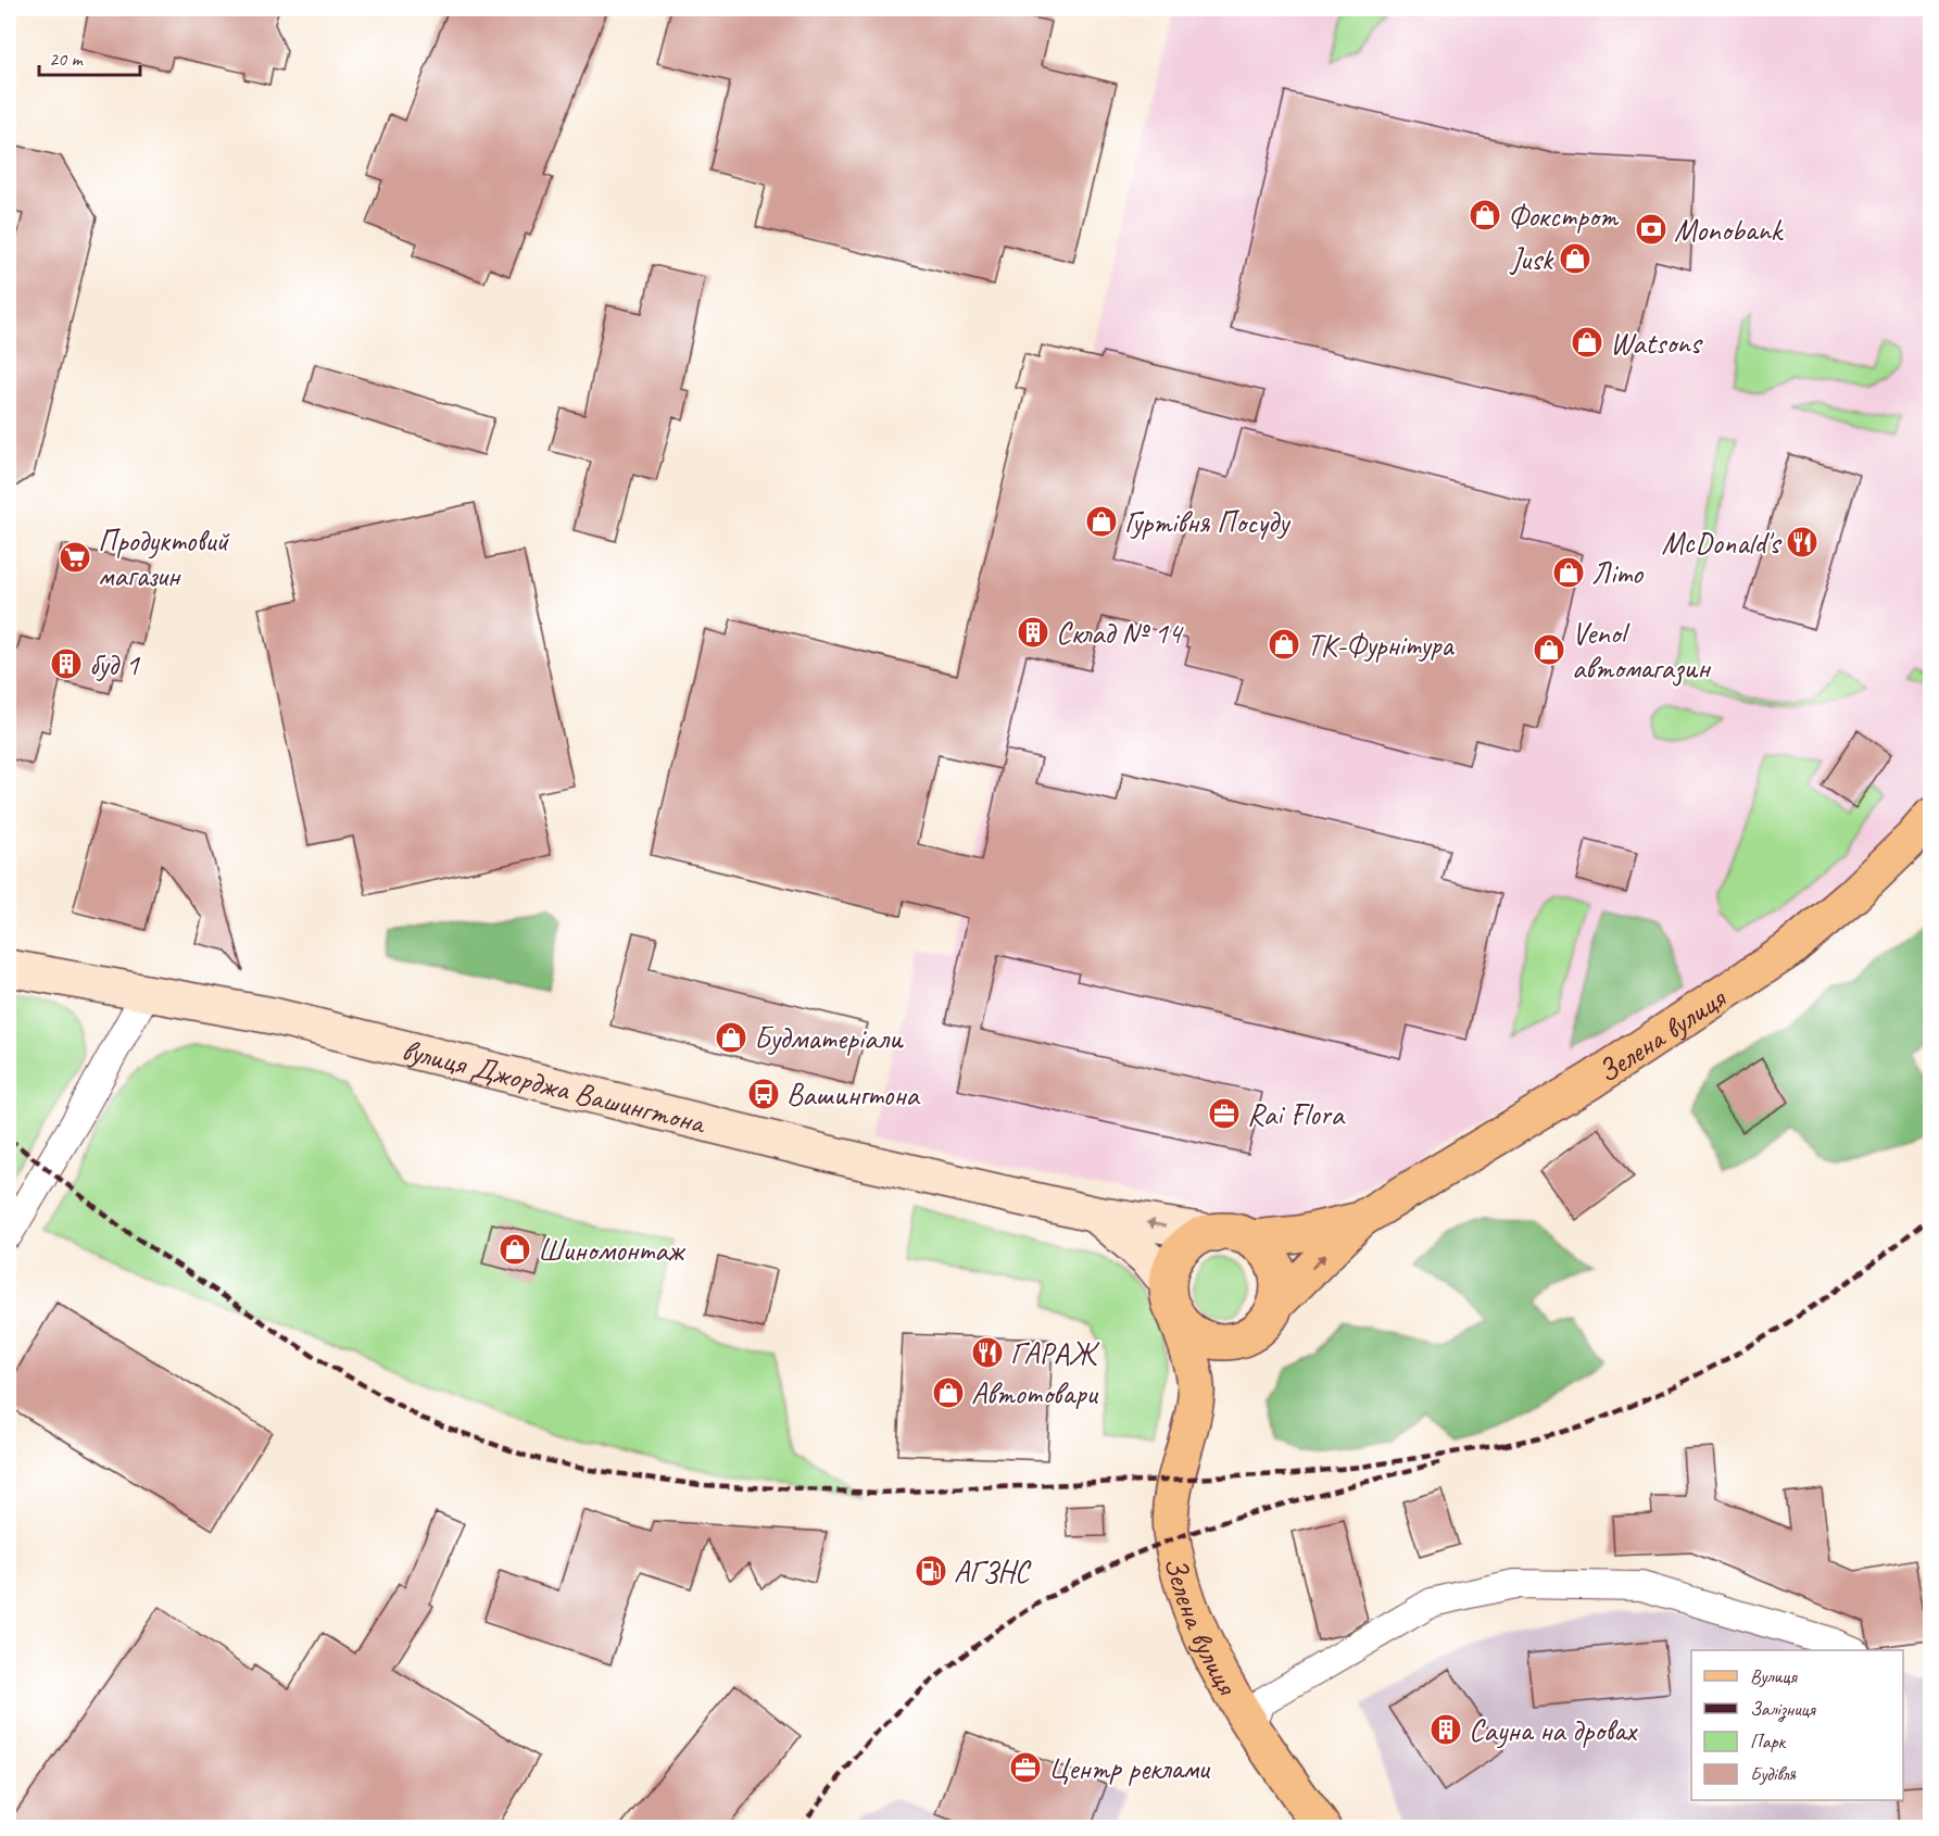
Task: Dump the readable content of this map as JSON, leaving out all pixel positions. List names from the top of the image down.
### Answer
{
  "streets": {
    "main road": ["Зелена вулиця", "вулиця Джорджа Вашингтона"]
  },
  "crossings": [
    ["Зелена вулиця", "вулиця Джорджа Вашингтона"]
  ],
  "places": {
    "shop": [
      "Фокстрот",
      "Jusk",
      "Watsons",
      "Гуртівня Посуду",
      "Літо",
      "ТК-Фурнітура",
      "Venol автомагазин",
      "Будматеріали",
      "Шиномонтаж",
      "Автотовари"
    ],
    "bank": ["Monobank"],
    "restaurant": ["McDonald's", "ГАРАЖ"],
    "supermarket": ["Продуктовий магазин"],
    "building": ["Склад № 14", "буд 1", "Сауна на дровах"],
    "bus stop": ["Вашингтона"],
    "office": ["Rai Flora", "Центр реклами"],
    "fuel station": ["АГЗНС"]
  },
  "legend": [
    "Вулиця",
    "Залізниця",
    "Парк",
    "Будівля"
  ],
  "scale_bar": "20 m"
}
